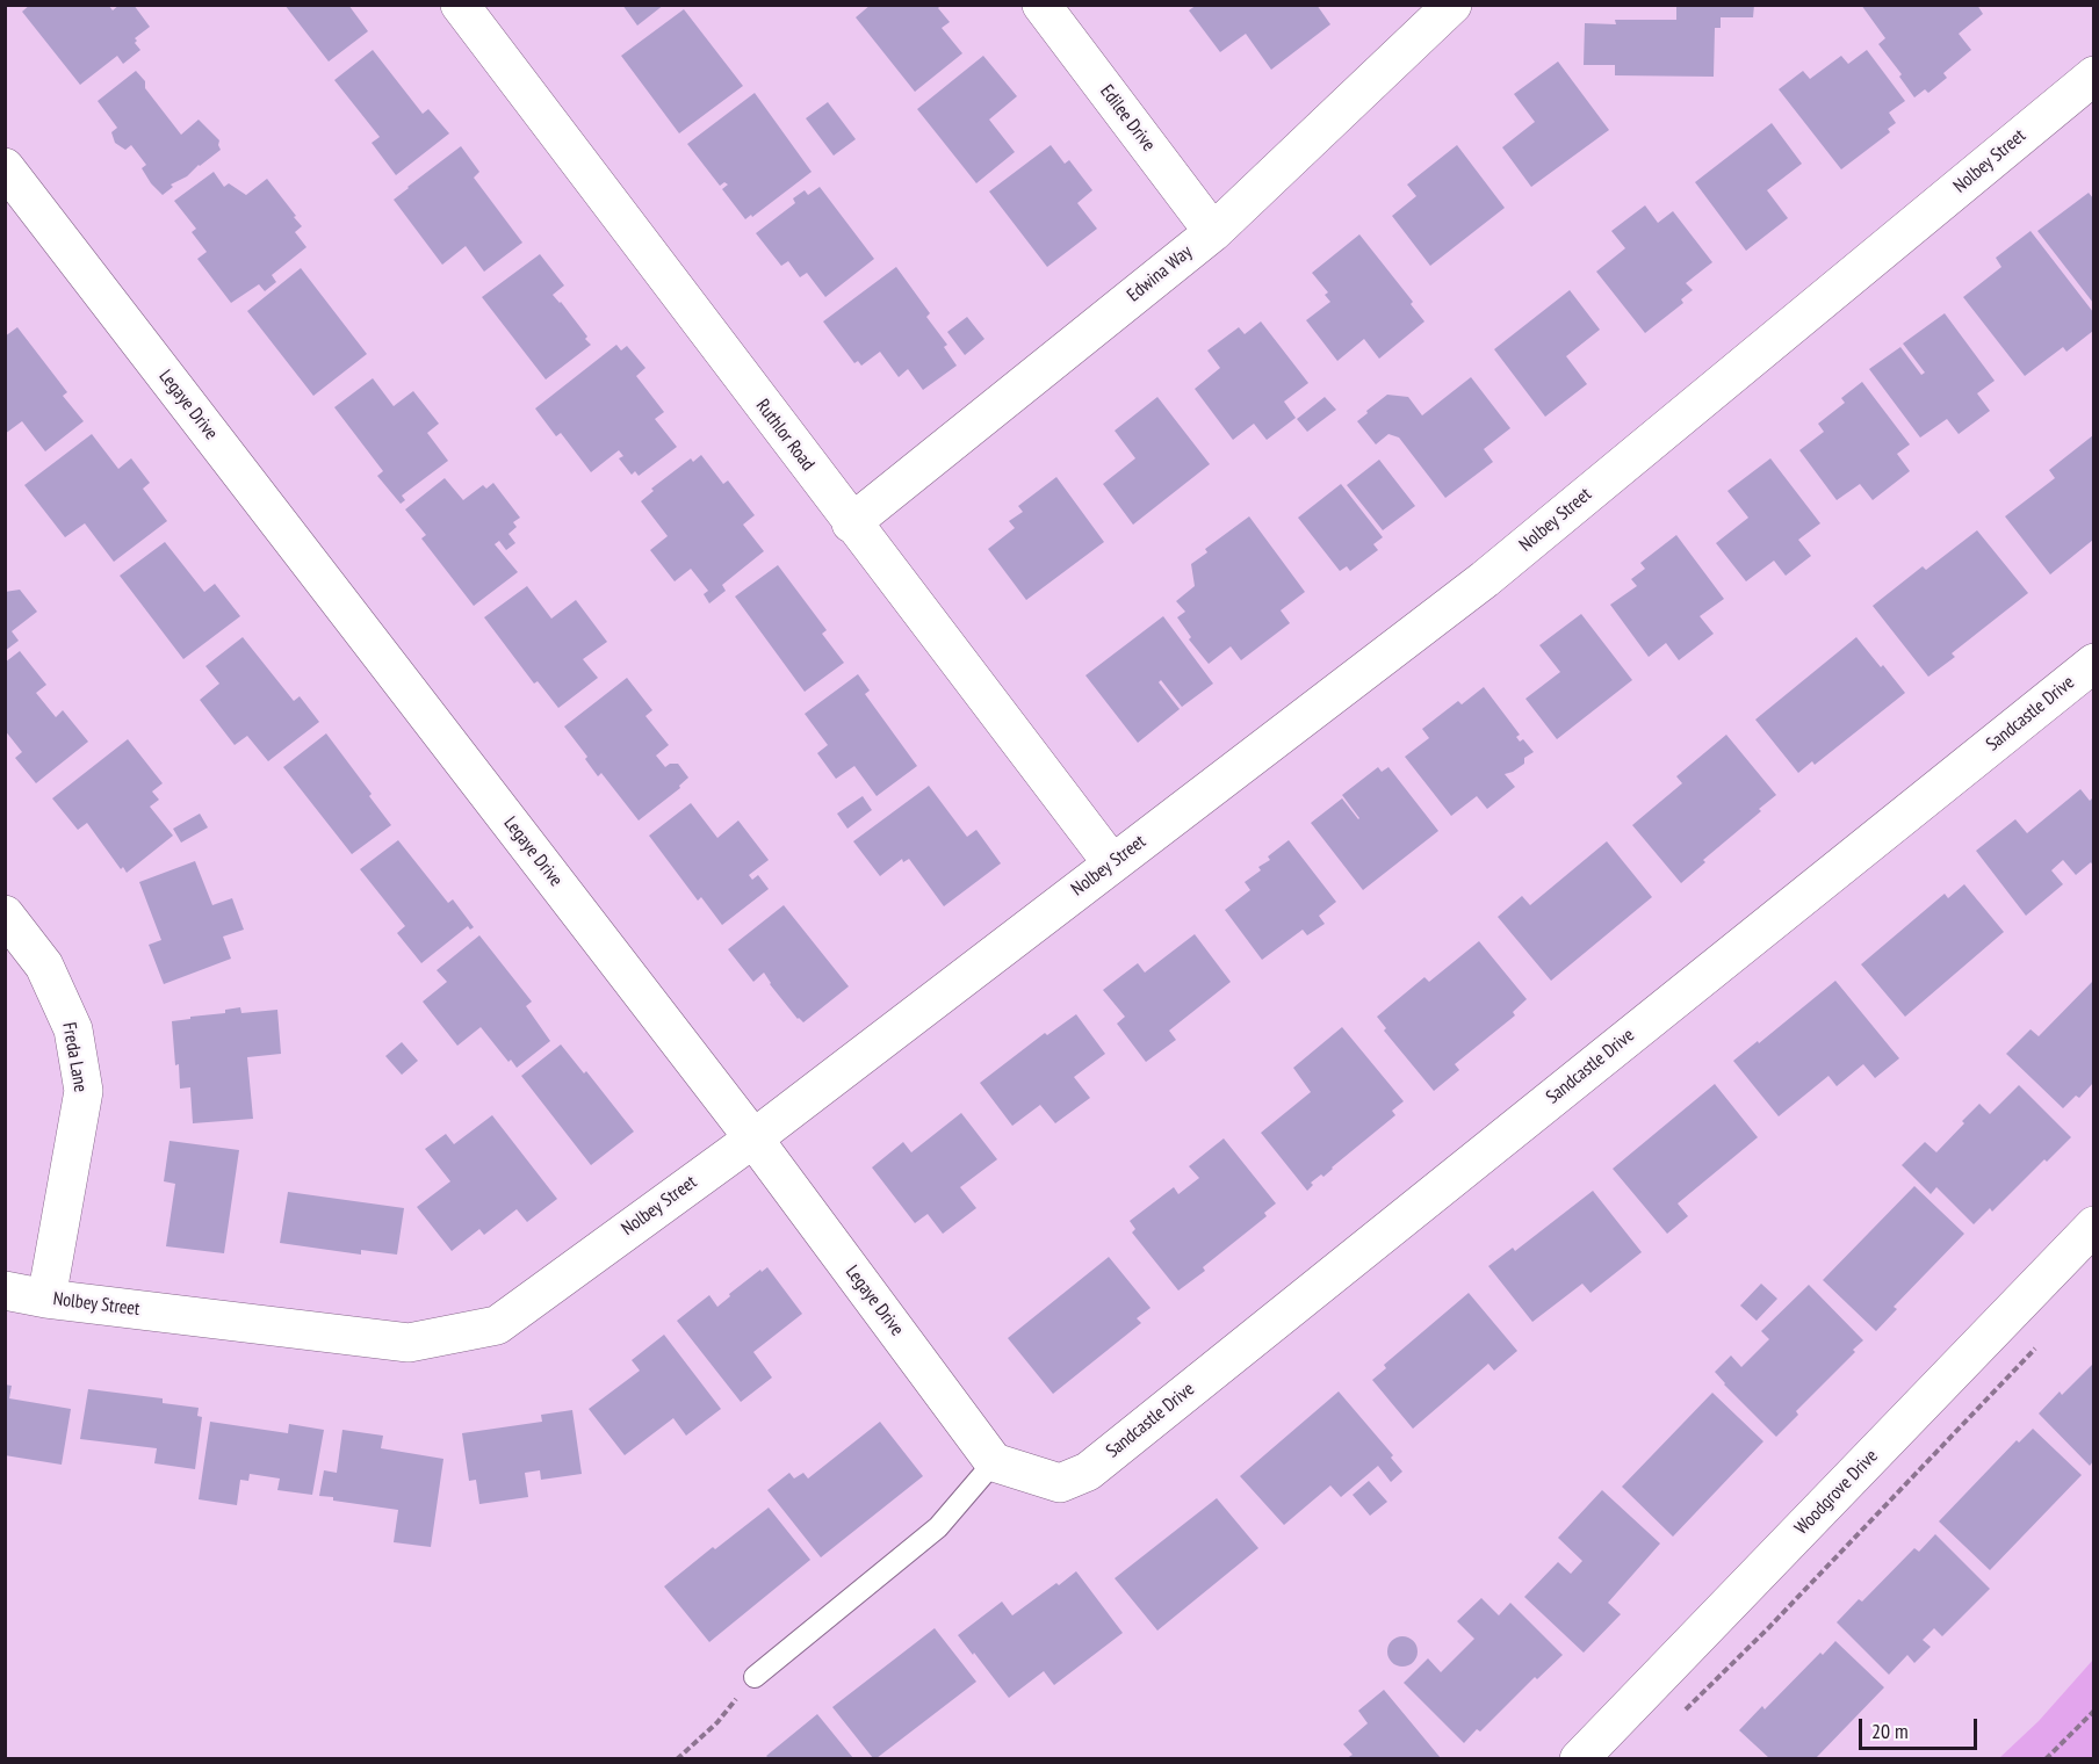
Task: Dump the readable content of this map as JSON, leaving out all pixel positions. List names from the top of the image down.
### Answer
{
  "streets": {
    "street": [
      "Edilee Drive",
      "Nolbey Street",
      "Edwina Way",
      "Legaye Drive",
      "Ruthlor Road",
      "Sandcastle Drive",
      "Freda Lane",
      "Woodgrove Drive"
    ]
  },
  "crossings": [
    ["Edilee Drive", "Edwina Way"],
    ["Nolbey Street", "Legaye Drive"],
    ["Nolbey Street", "Ruthlor Road"],
    ["Nolbey Street", "Freda Lane"],
    ["Edwina Way", "Ruthlor Road"],
    ["Legaye Drive", "Sandcastle Drive"]
  ],
  "scale_bar": "20 m"
}
